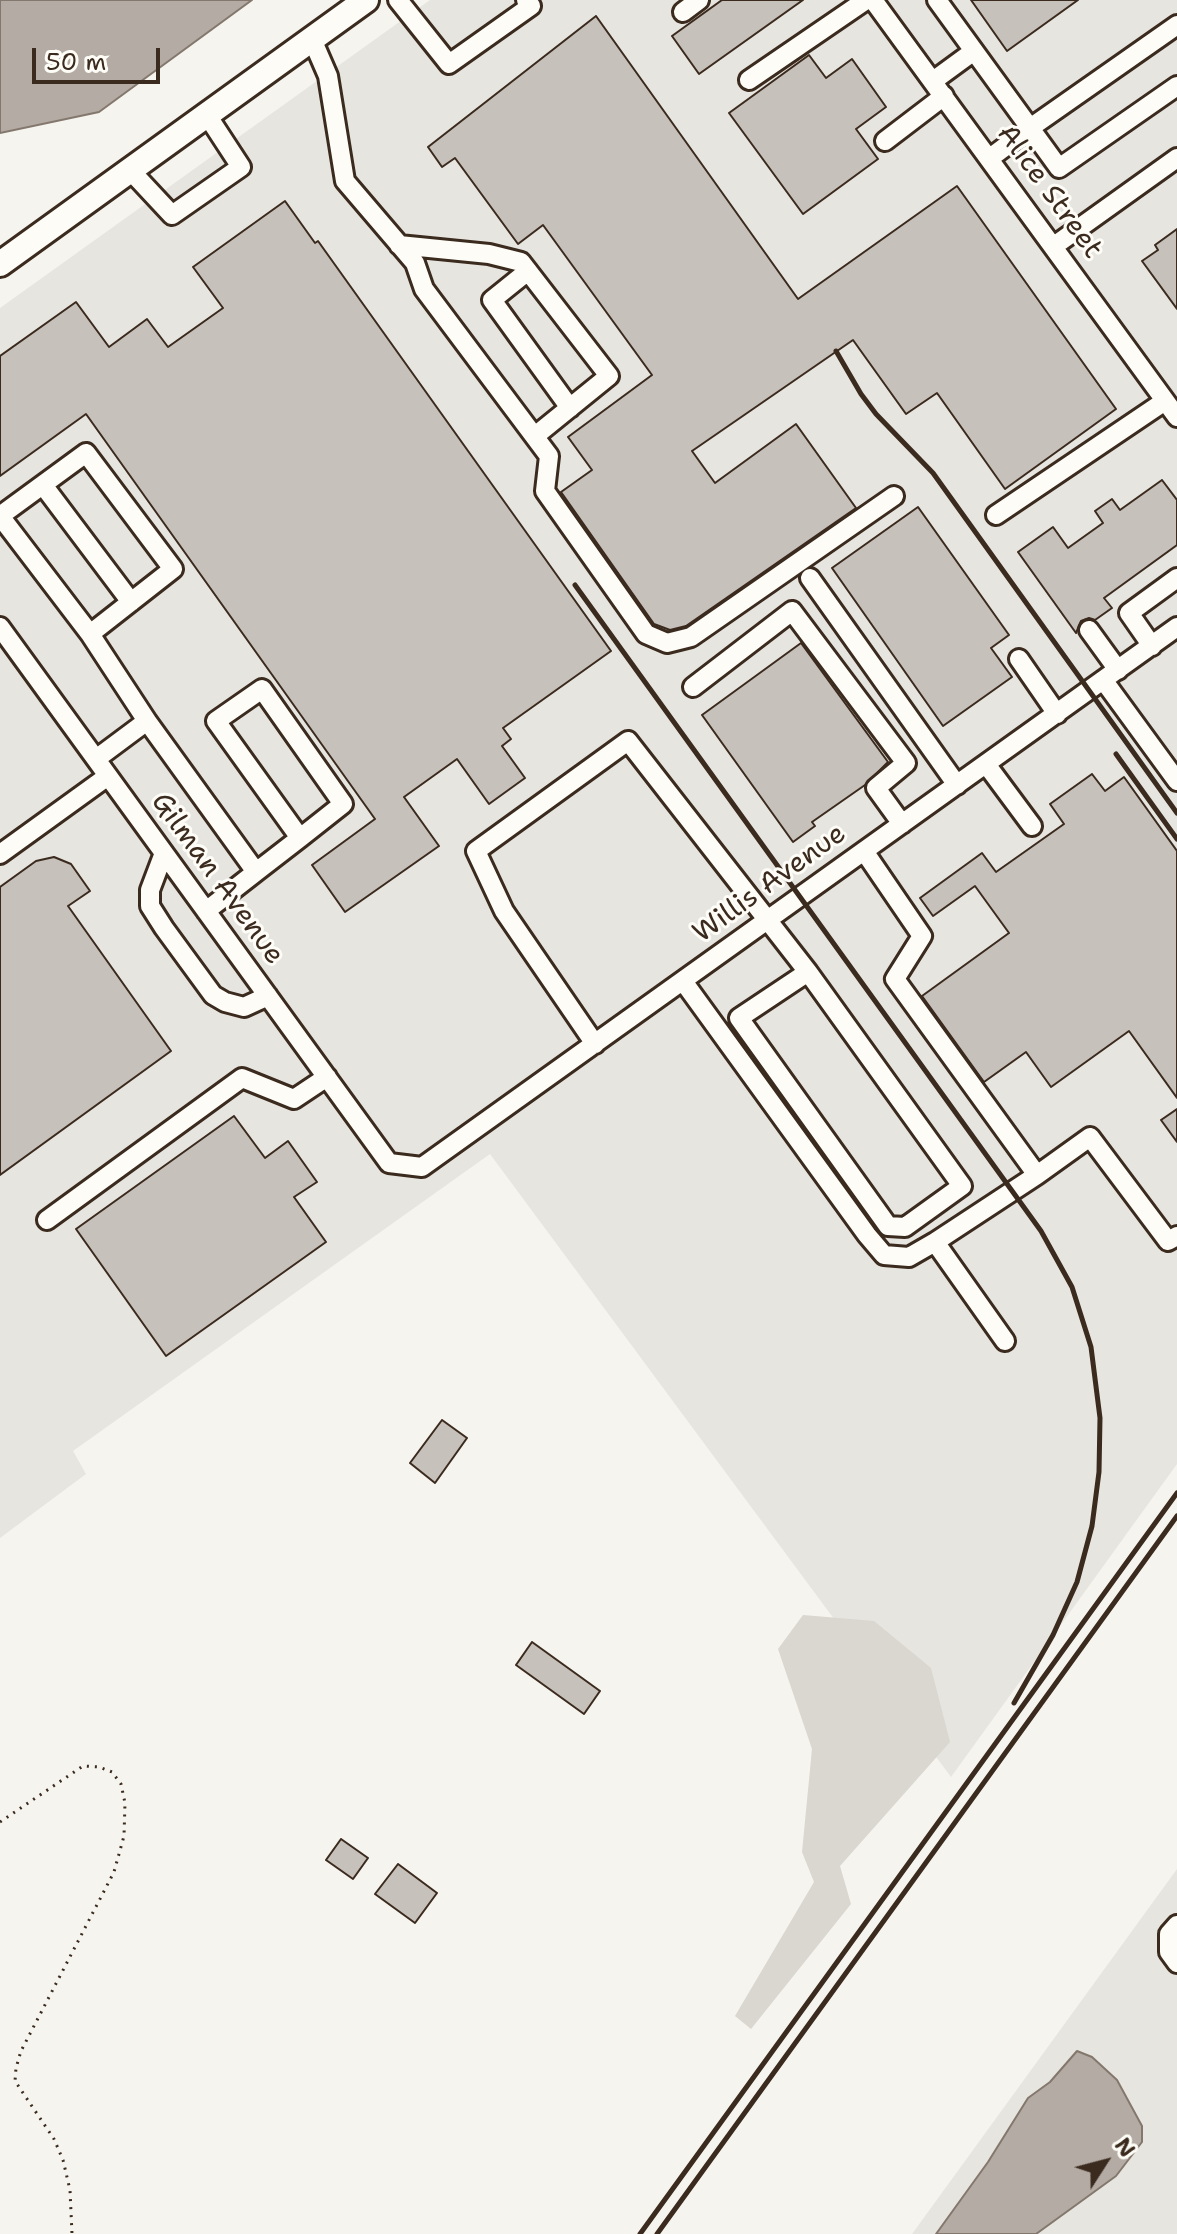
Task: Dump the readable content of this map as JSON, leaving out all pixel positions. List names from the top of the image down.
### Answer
{
  "streets": {
    "street": ["Alice Street", "Gilman Avenue", "Willis Avenue"]
  },
  "crossings": [
    ["Gilman Avenue", "Willis Avenue"]
  ],
  "scale_bar": "50 m",
  "north": "top right"
}
